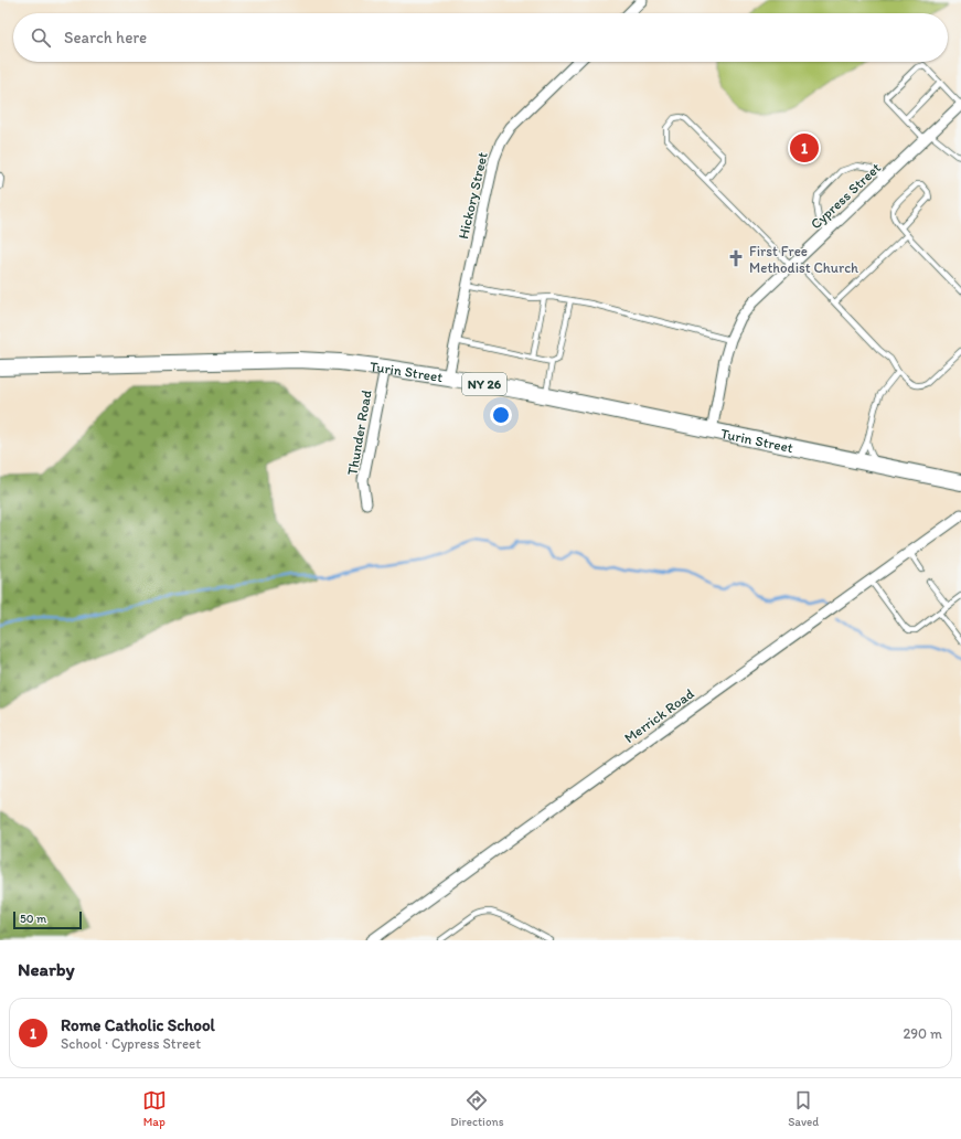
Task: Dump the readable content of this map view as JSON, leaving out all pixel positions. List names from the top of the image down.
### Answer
{
  "streets": {
    "main road": ["Turin Street", "NY 26"],
    "street": [
      "Hickory Street",
      "Cypress Street",
      "Thunder Road",
      "Merrick Road"
    ]
  },
  "crossings": [
    ["Hickory Street", "Turin Street"],
    ["Cypress Street", "Turin Street"],
    ["Turin Street", "Thunder Road"]
  ],
  "places": {
    "church": ["First Free Methodist Church"]
  },
  "scale_bar": "50 m",
  "page": {
    "search": "Search here",
    "pins": "1",
    "scale": "50 m",
    "heading": "Nearby",
    "list": [
      {
        "mark": "1",
        "name": "Rome Catholic School",
        "note": "School · Cypress Street",
        "value": "290 m"
      }
    ],
    "nav": ["Map", "Directions", "Saved"]
  }
}
